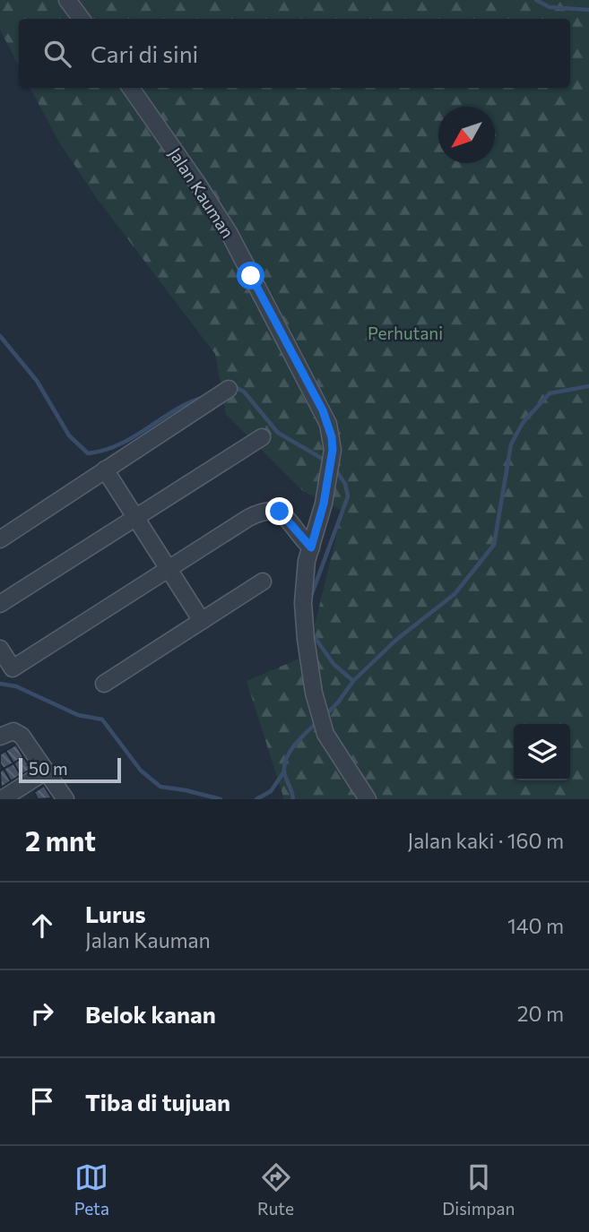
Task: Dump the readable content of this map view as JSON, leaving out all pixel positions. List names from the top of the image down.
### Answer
{
  "streets": {
    "street": ["Jalan Kauman"]
  },
  "parks": ["Perhutani"],
  "scale_bar": "50 m",
  "north": "bottom left",
  "page": {
    "search": "Cari di sini",
    "scale": "50 m",
    "heading": ["2 mnt", "Jalan kaki · 160 m"],
    "list": [
      ["Lurus", "Jalan Kauman", "140 m"],
      ["Belok kanan", "20 m"],
      "Tiba di tujuan"
    ],
    "nav": ["Peta", "Rute", "Disimpan"]
  }
}
